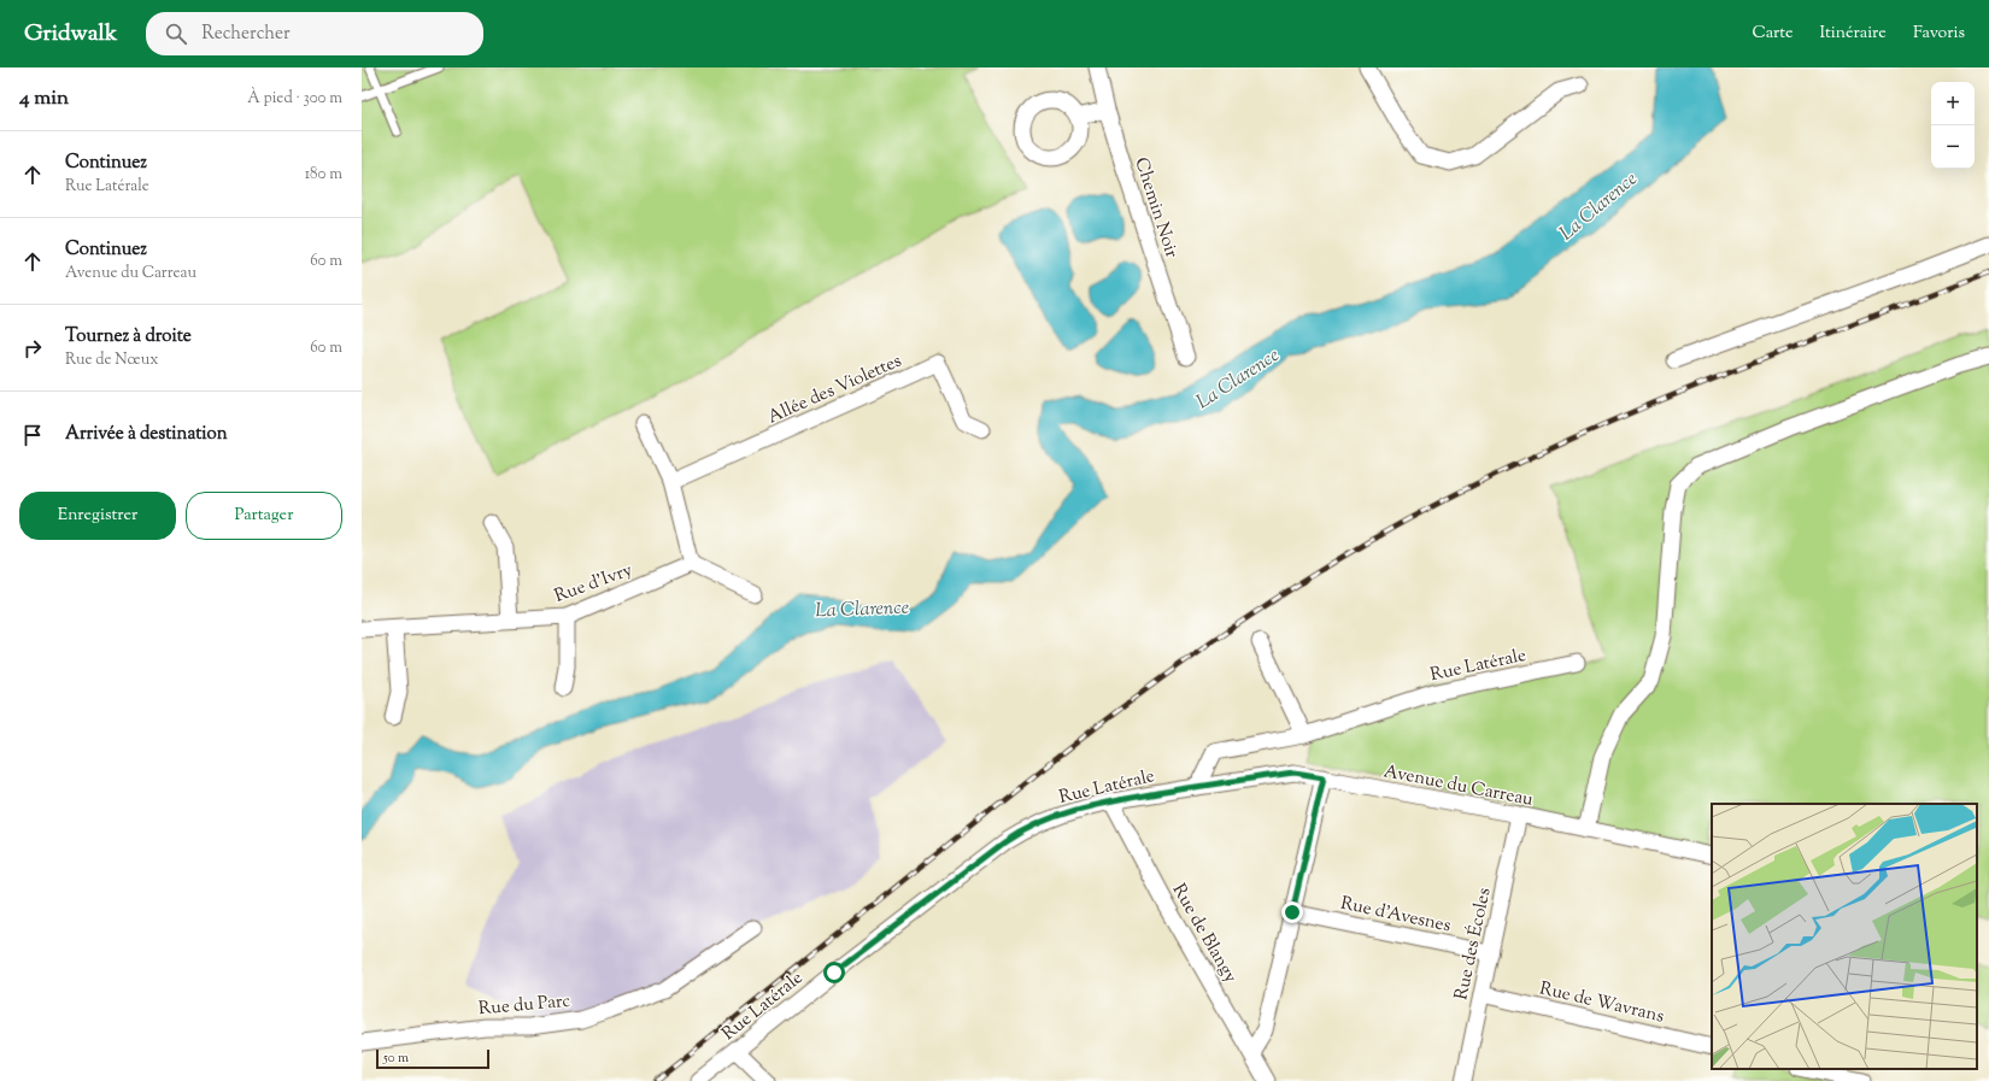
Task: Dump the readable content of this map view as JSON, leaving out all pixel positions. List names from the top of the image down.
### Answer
{
  "streets": {
    "street": [
      "Chemin Noir",
      "Allée des Violettes",
      "Rue d'Ivry",
      "Rue Latérale",
      "Avenue du Carreau",
      "Rue d'Avesnes",
      "Rue de Blangy",
      "Rue des Écoles",
      "Rue de Wavrans",
      "Rue du Parc"
    ]
  },
  "crossings": [
    ["Rue Latérale", "Avenue du Carreau"],
    ["Rue Latérale", "Rue de Blangy"],
    ["Avenue du Carreau", "Rue des Écoles"],
    ["Rue d'Avesnes", "Rue des Écoles"],
    ["Rue des Écoles", "Rue de Wavrans"]
  ],
  "water": ["La Clarence"],
  "scale_bar": "50 m",
  "page": {
    "header": "Gridwalk",
    "search": "Rechercher",
    "nav": ["Carte", "Itinéraire", "Favoris"],
    "heading": ["4 min", "À pied · 300 m"],
    "map_buttons": ["+", "−"],
    "list": [
      ["Continuez", "Rue Latérale", "180 m"],
      ["Continuez", "Avenue du Carreau", "60 m"],
      ["Tournez à droite", "Rue de Nœux", "60 m"],
      "Arrivée à destination"
    ],
    "buttons": ["Enregistrer", "Partager"],
    "scale": "50 m"
  }
}
